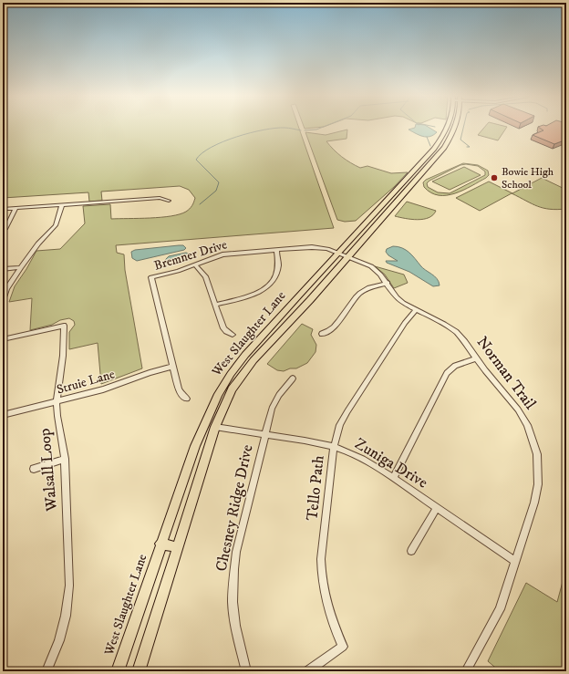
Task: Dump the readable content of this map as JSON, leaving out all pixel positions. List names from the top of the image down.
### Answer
{
  "streets": {
    "main road": ["West Slaughter Lane"],
    "street": [
      "Bremner Drive",
      "Norman Trail",
      "Struie Lane",
      "Zuniga Drive",
      "Walsall Loop",
      "Tello Path",
      "Chesney Ridge Drive"
    ]
  },
  "crossings": [
    ["Bremner Drive", "West Slaughter Lane"],
    ["Bremner Drive", "Norman Trail"],
    ["Bremner Drive", "Struie Lane"],
    ["West Slaughter Lane", "Norman Trail"],
    ["West Slaughter Lane", "Zuniga Drive"],
    ["Norman Trail", "Zuniga Drive"],
    ["Norman Trail", "Tello Path"],
    ["Struie Lane", "Walsall Loop"],
    ["Zuniga Drive", "Tello Path"],
    ["Zuniga Drive", "Chesney Ridge Drive"]
  ],
  "places": ["Bowie High School"]
}
